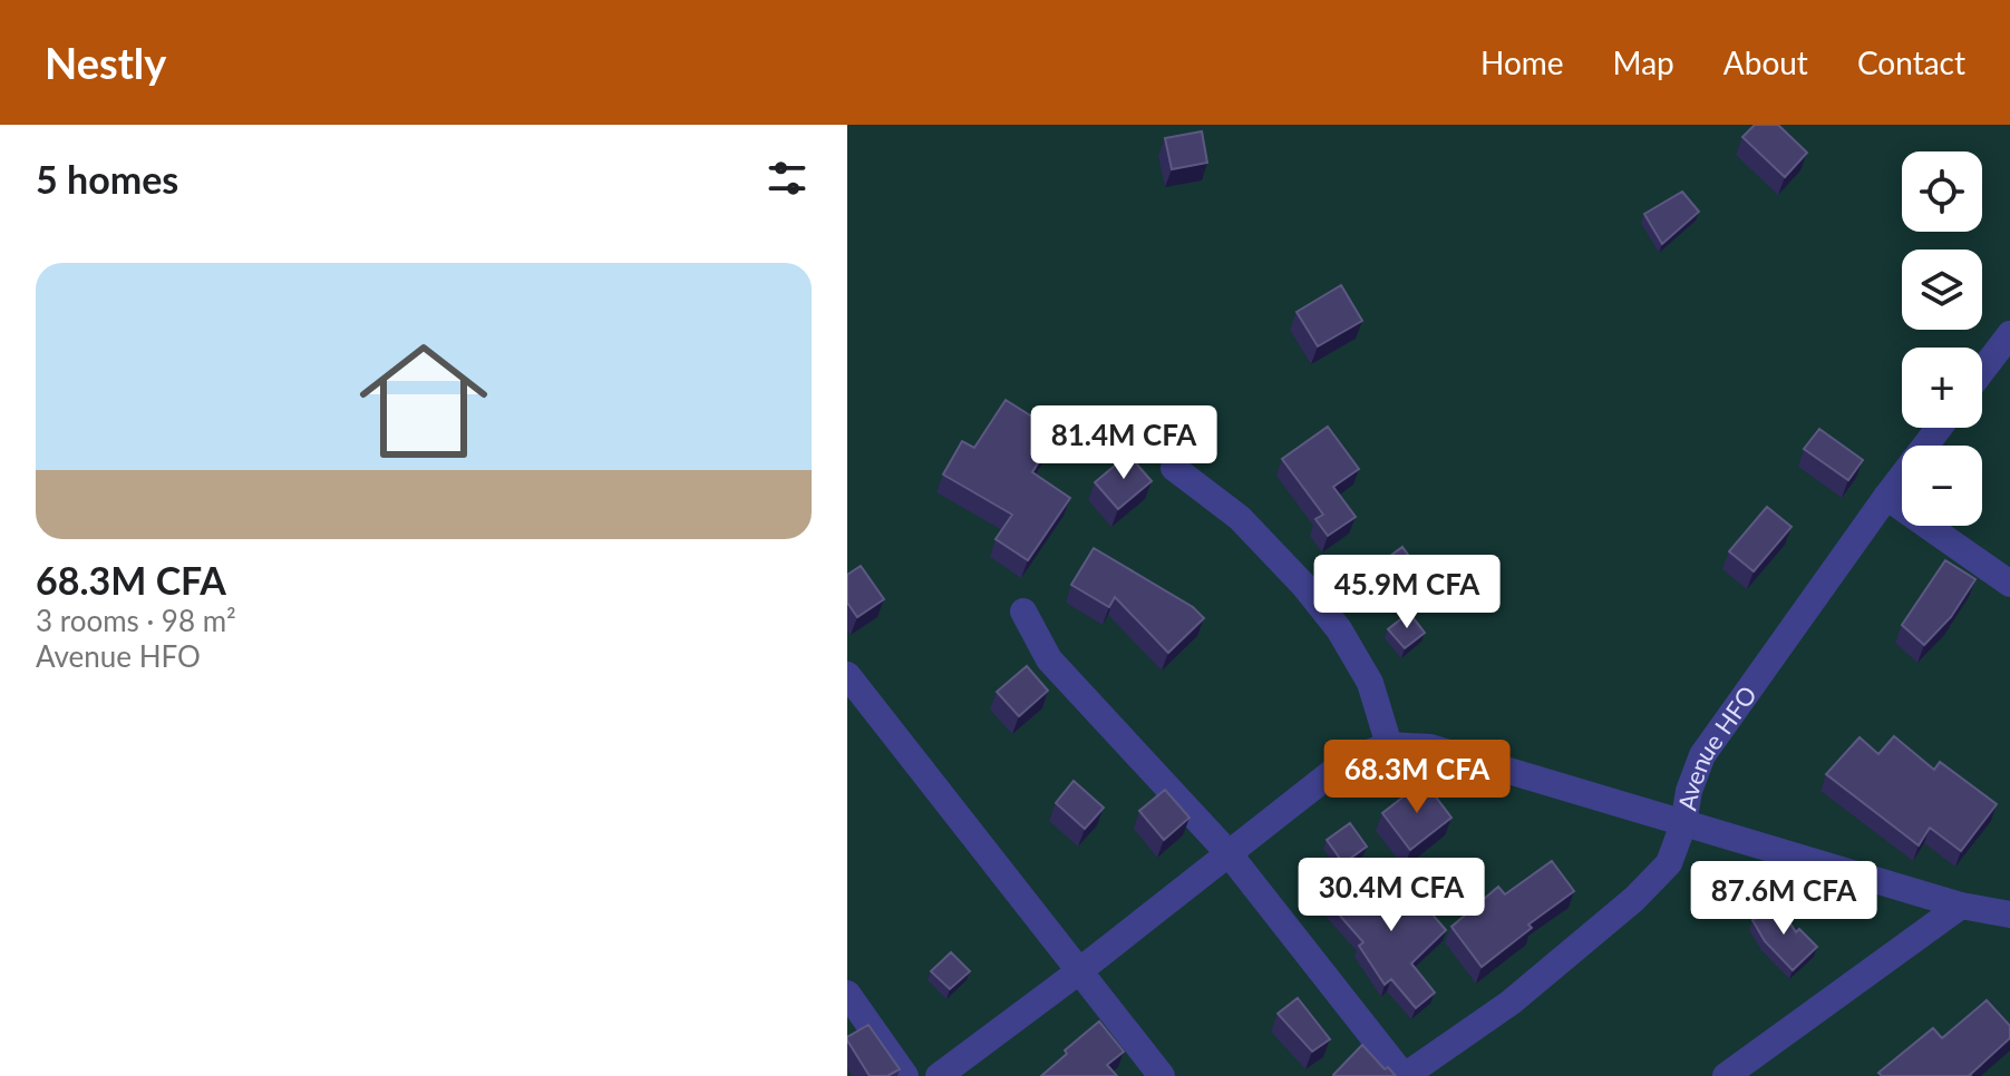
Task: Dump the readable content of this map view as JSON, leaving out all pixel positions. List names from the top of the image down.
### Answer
{
  "streets": {
    "street": ["Avenue HFO"]
  },
  "page": {
    "header": "Nestly",
    "nav": [
      "Home",
      "Map",
      "About",
      "Contact"
    ],
    "heading": "5 homes",
    "map_buttons": ["+", "−"],
    "list": [
      {
        "name": "68.3M CFA",
        "note": "3 rooms · 98 m² · Avenue HFO"
      }
    ],
    "price": [
      "81.4M CFA",
      "45.9M CFA",
      "68.3M CFA",
      "30.4M CFA",
      "87.6M CFA"
    ]
  }
}
